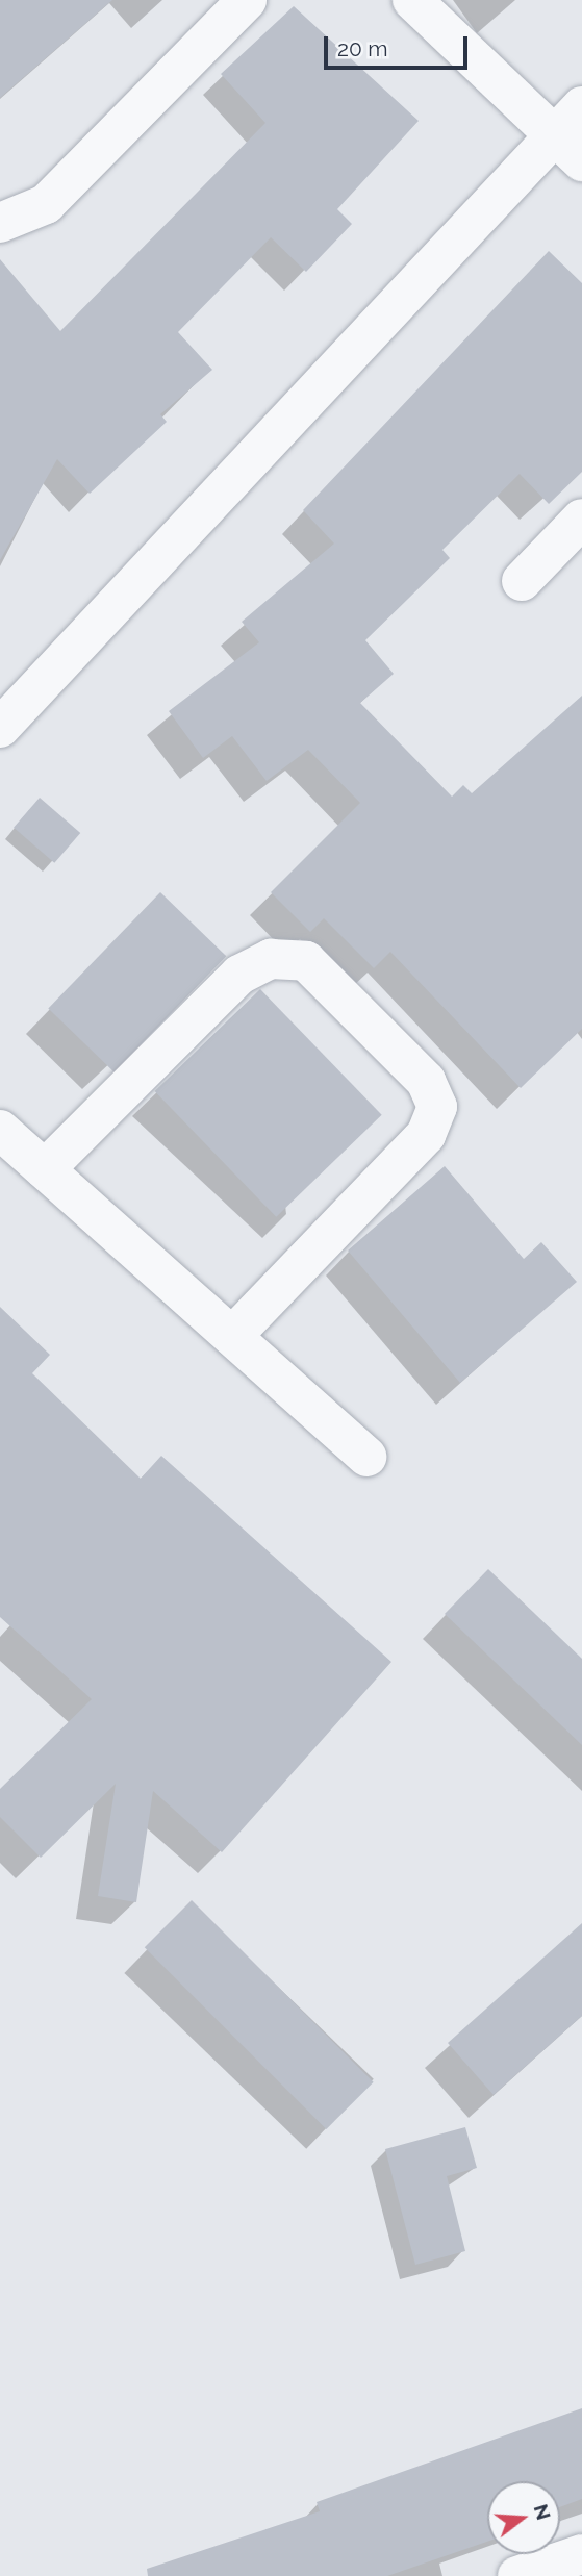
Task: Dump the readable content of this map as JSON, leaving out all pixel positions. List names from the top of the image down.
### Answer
{
  "scale_bar": "20 m",
  "north": "right"
}
